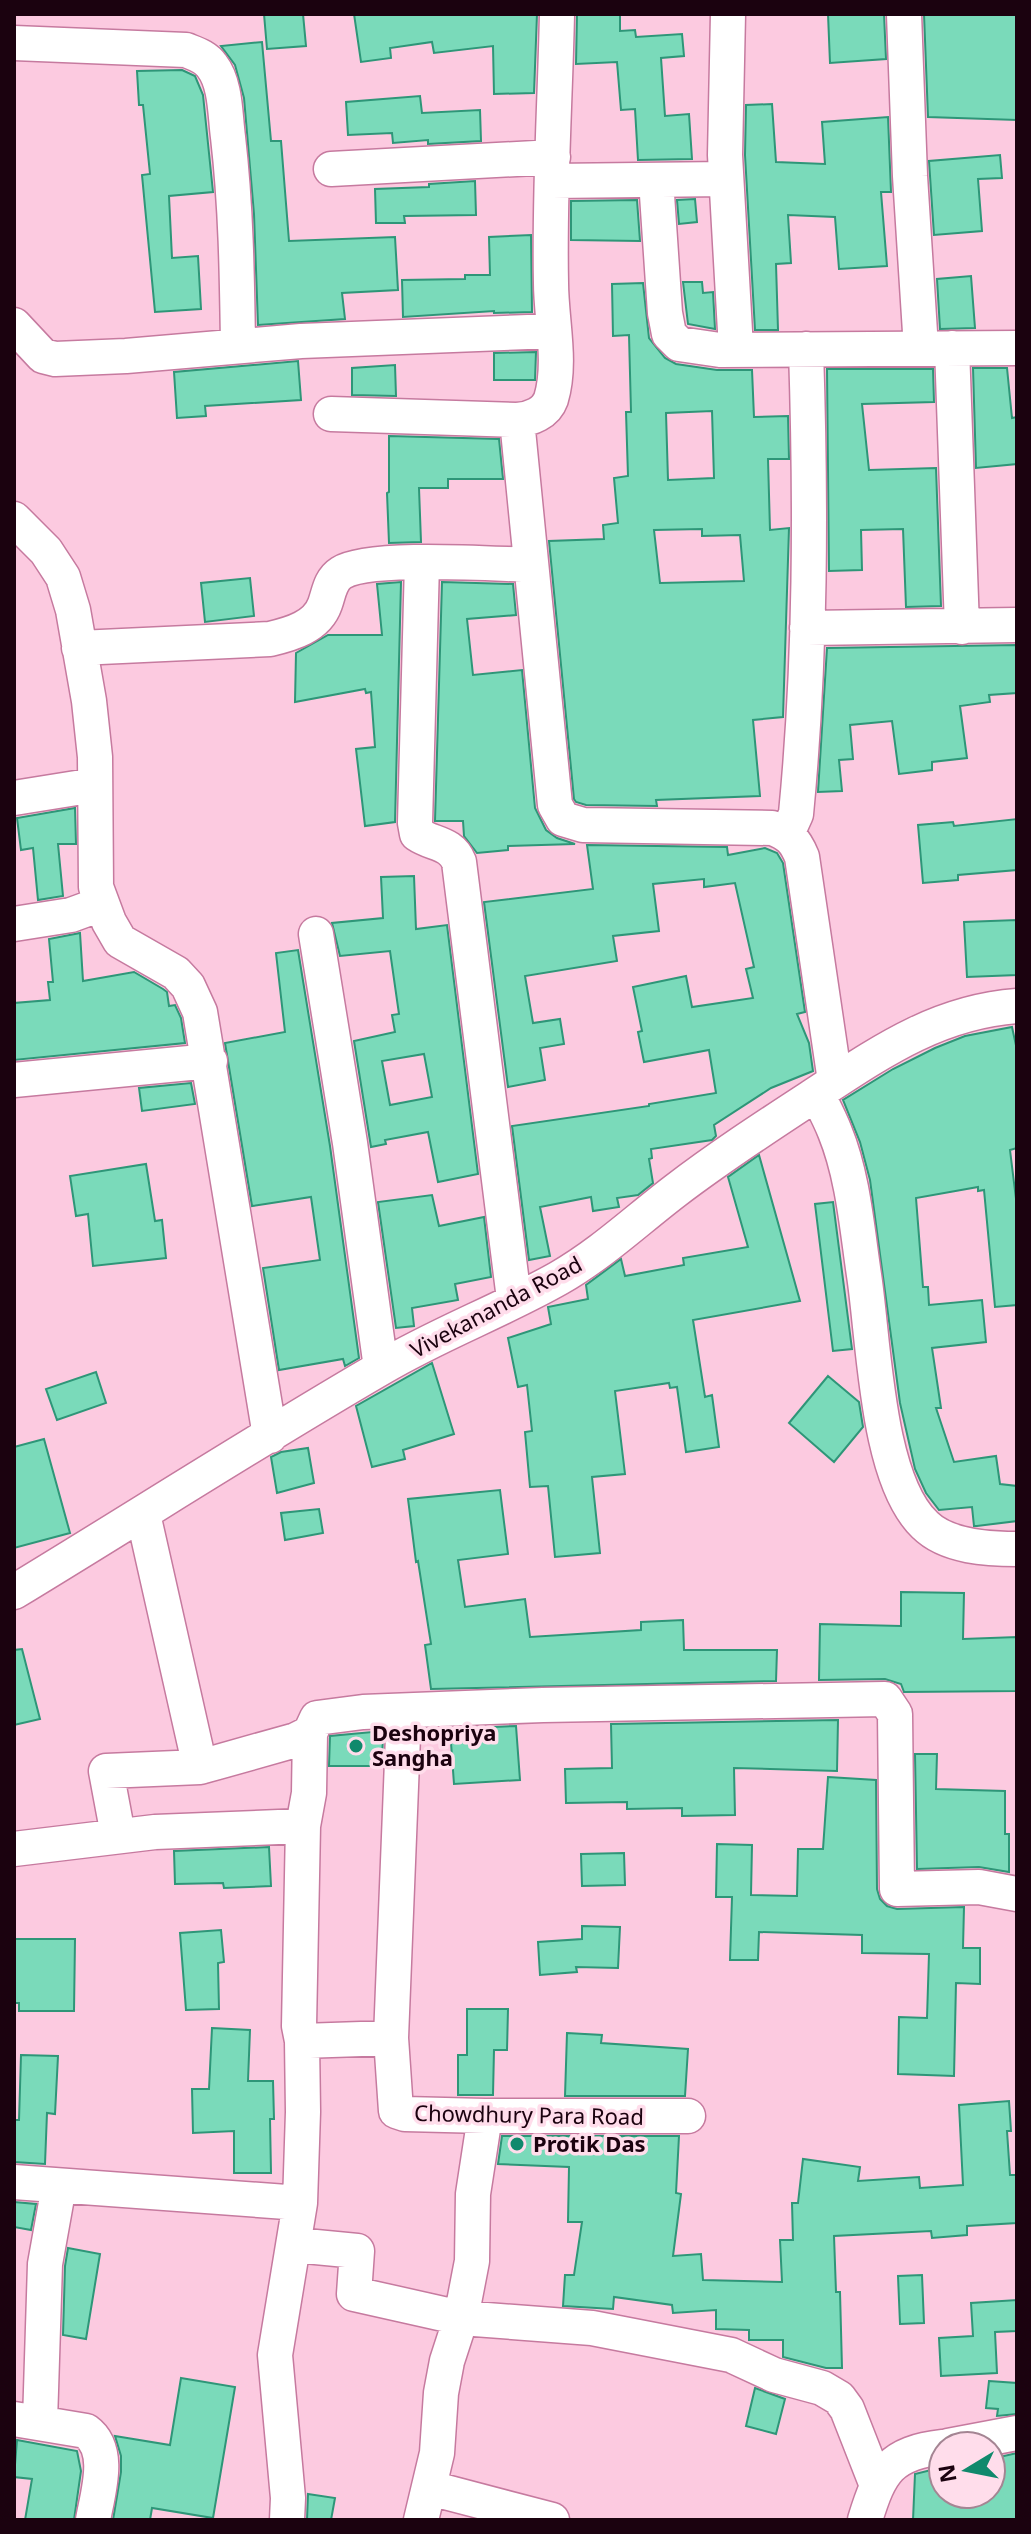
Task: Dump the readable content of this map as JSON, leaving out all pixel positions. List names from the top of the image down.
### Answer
{
  "streets": {
    "street": ["Vivekananda Road", "Chowdhury Para Road"]
  },
  "places": ["Deshopriya Sangha", "Protik Das"],
  "north": "left"
}
